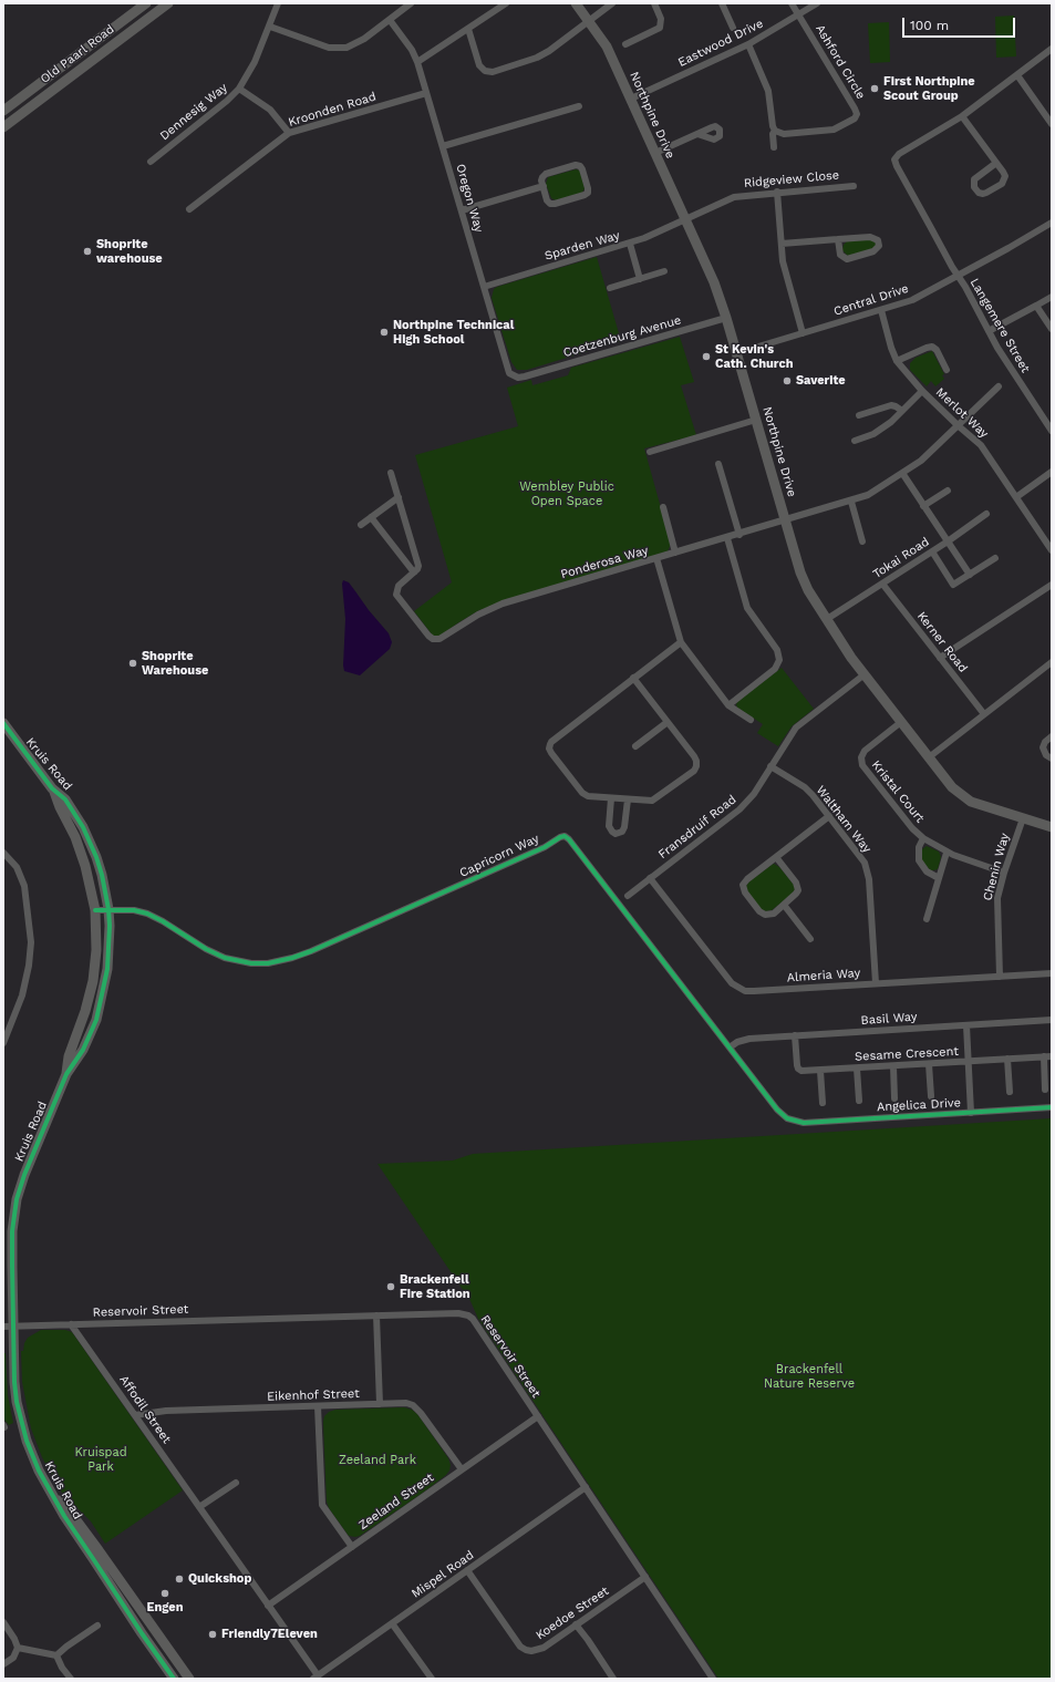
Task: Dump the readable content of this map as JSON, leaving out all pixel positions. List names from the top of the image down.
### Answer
{
  "streets": {
    "street": [
      "Eastwood Drive",
      "Old Paarl Road",
      "Ashford Circle",
      "Kroonden Road",
      "Dennesig Way",
      "Northpine Drive",
      "Ridgeview Close",
      "Oregon Way",
      "Sparden Way",
      "Central Drive",
      "Langemere Street",
      "Coetzenburg Avenue",
      "Merlot Way",
      "Tokai Road",
      "Ponderosa Way",
      "Kerner Road",
      "Kruis Road",
      "Kristal Court",
      "Waltham Way",
      "Fransdruif Road",
      "Capricorn Way",
      "Chenin Way",
      "Almeria Way",
      "Basil Way",
      "Sesame Crescent",
      "Angelica Drive",
      "Reservoir Street",
      "Eikenhof Street",
      "Affodil Street",
      "Zeeland Street",
      "Mispel Road",
      "Koedoe Street"
    ]
  },
  "crossings": [
    ["Eastwood Drive", "Ashford Circle"],
    ["Eastwood Drive", "Northpine Drive"],
    ["Kroonden Road", "Oregon Way"],
    ["Northpine Drive", "Ridgeview Close"],
    ["Northpine Drive", "Sparden Way"],
    ["Northpine Drive", "Central Drive"],
    ["Northpine Drive", "Coetzenburg Avenue"],
    ["Northpine Drive", "Tokai Road"],
    ["Northpine Drive", "Ponderosa Way"],
    ["Northpine Drive", "Kristal Court"],
    ["Northpine Drive", "Fransdruif Road"],
    ["Northpine Drive", "Chenin Way"],
    ["Ridgeview Close", "Sparden Way"],
    ["Oregon Way", "Sparden Way"],
    ["Oregon Way", "Coetzenburg Avenue"],
    ["Central Drive", "Langemere Street"],
    ["Central Drive", "Merlot Way"],
    ["Merlot Way", "Ponderosa Way"],
    ["Tokai Road", "Kerner Road"],
    ["Kruis Road", "Capricorn Way"],
    ["Kruis Road", "Reservoir Street"],
    ["Kristal Court", "Chenin Way"],
    ["Waltham Way", "Fransdruif Road"],
    ["Waltham Way", "Almeria Way"],
    ["Fransdruif Road", "Almeria Way"],
    ["Capricorn Way", "Basil Way"],
    ["Capricorn Way", "Angelica Drive"],
    ["Chenin Way", "Almeria Way"],
    ["Basil Way", "Sesame Crescent"],
    ["Reservoir Street", "Affodil Street"],
    ["Reservoir Street", "Zeeland Street"],
    ["Reservoir Street", "Mispel Road"],
    ["Reservoir Street", "Koedoe Street"],
    ["Eikenhof Street", "Affodil Street"],
    ["Eikenhof Street", "Zeeland Street"],
    ["Affodil Street", "Zeeland Street"],
    ["Affodil Street", "Mispel Road"],
    ["Mispel Road", "Koedoe Street"]
  ],
  "parks": [
    "Wembley Public Open Space",
    "Brackenfell Nature Reserve",
    "Kruispad Park",
    "Zeeland Park"
  ],
  "places": [
    "First Northpine Scout Group",
    "Shoprite warehouse",
    "Northpine Technical High School",
    "St Kevin's Cath. Church",
    "Saverite",
    "Shoprite Warehouse",
    "Brackenfell Fire Station",
    "Quickshop",
    "Engen",
    "Friendly7Eleven"
  ],
  "scale_bar": "100 m"
}
